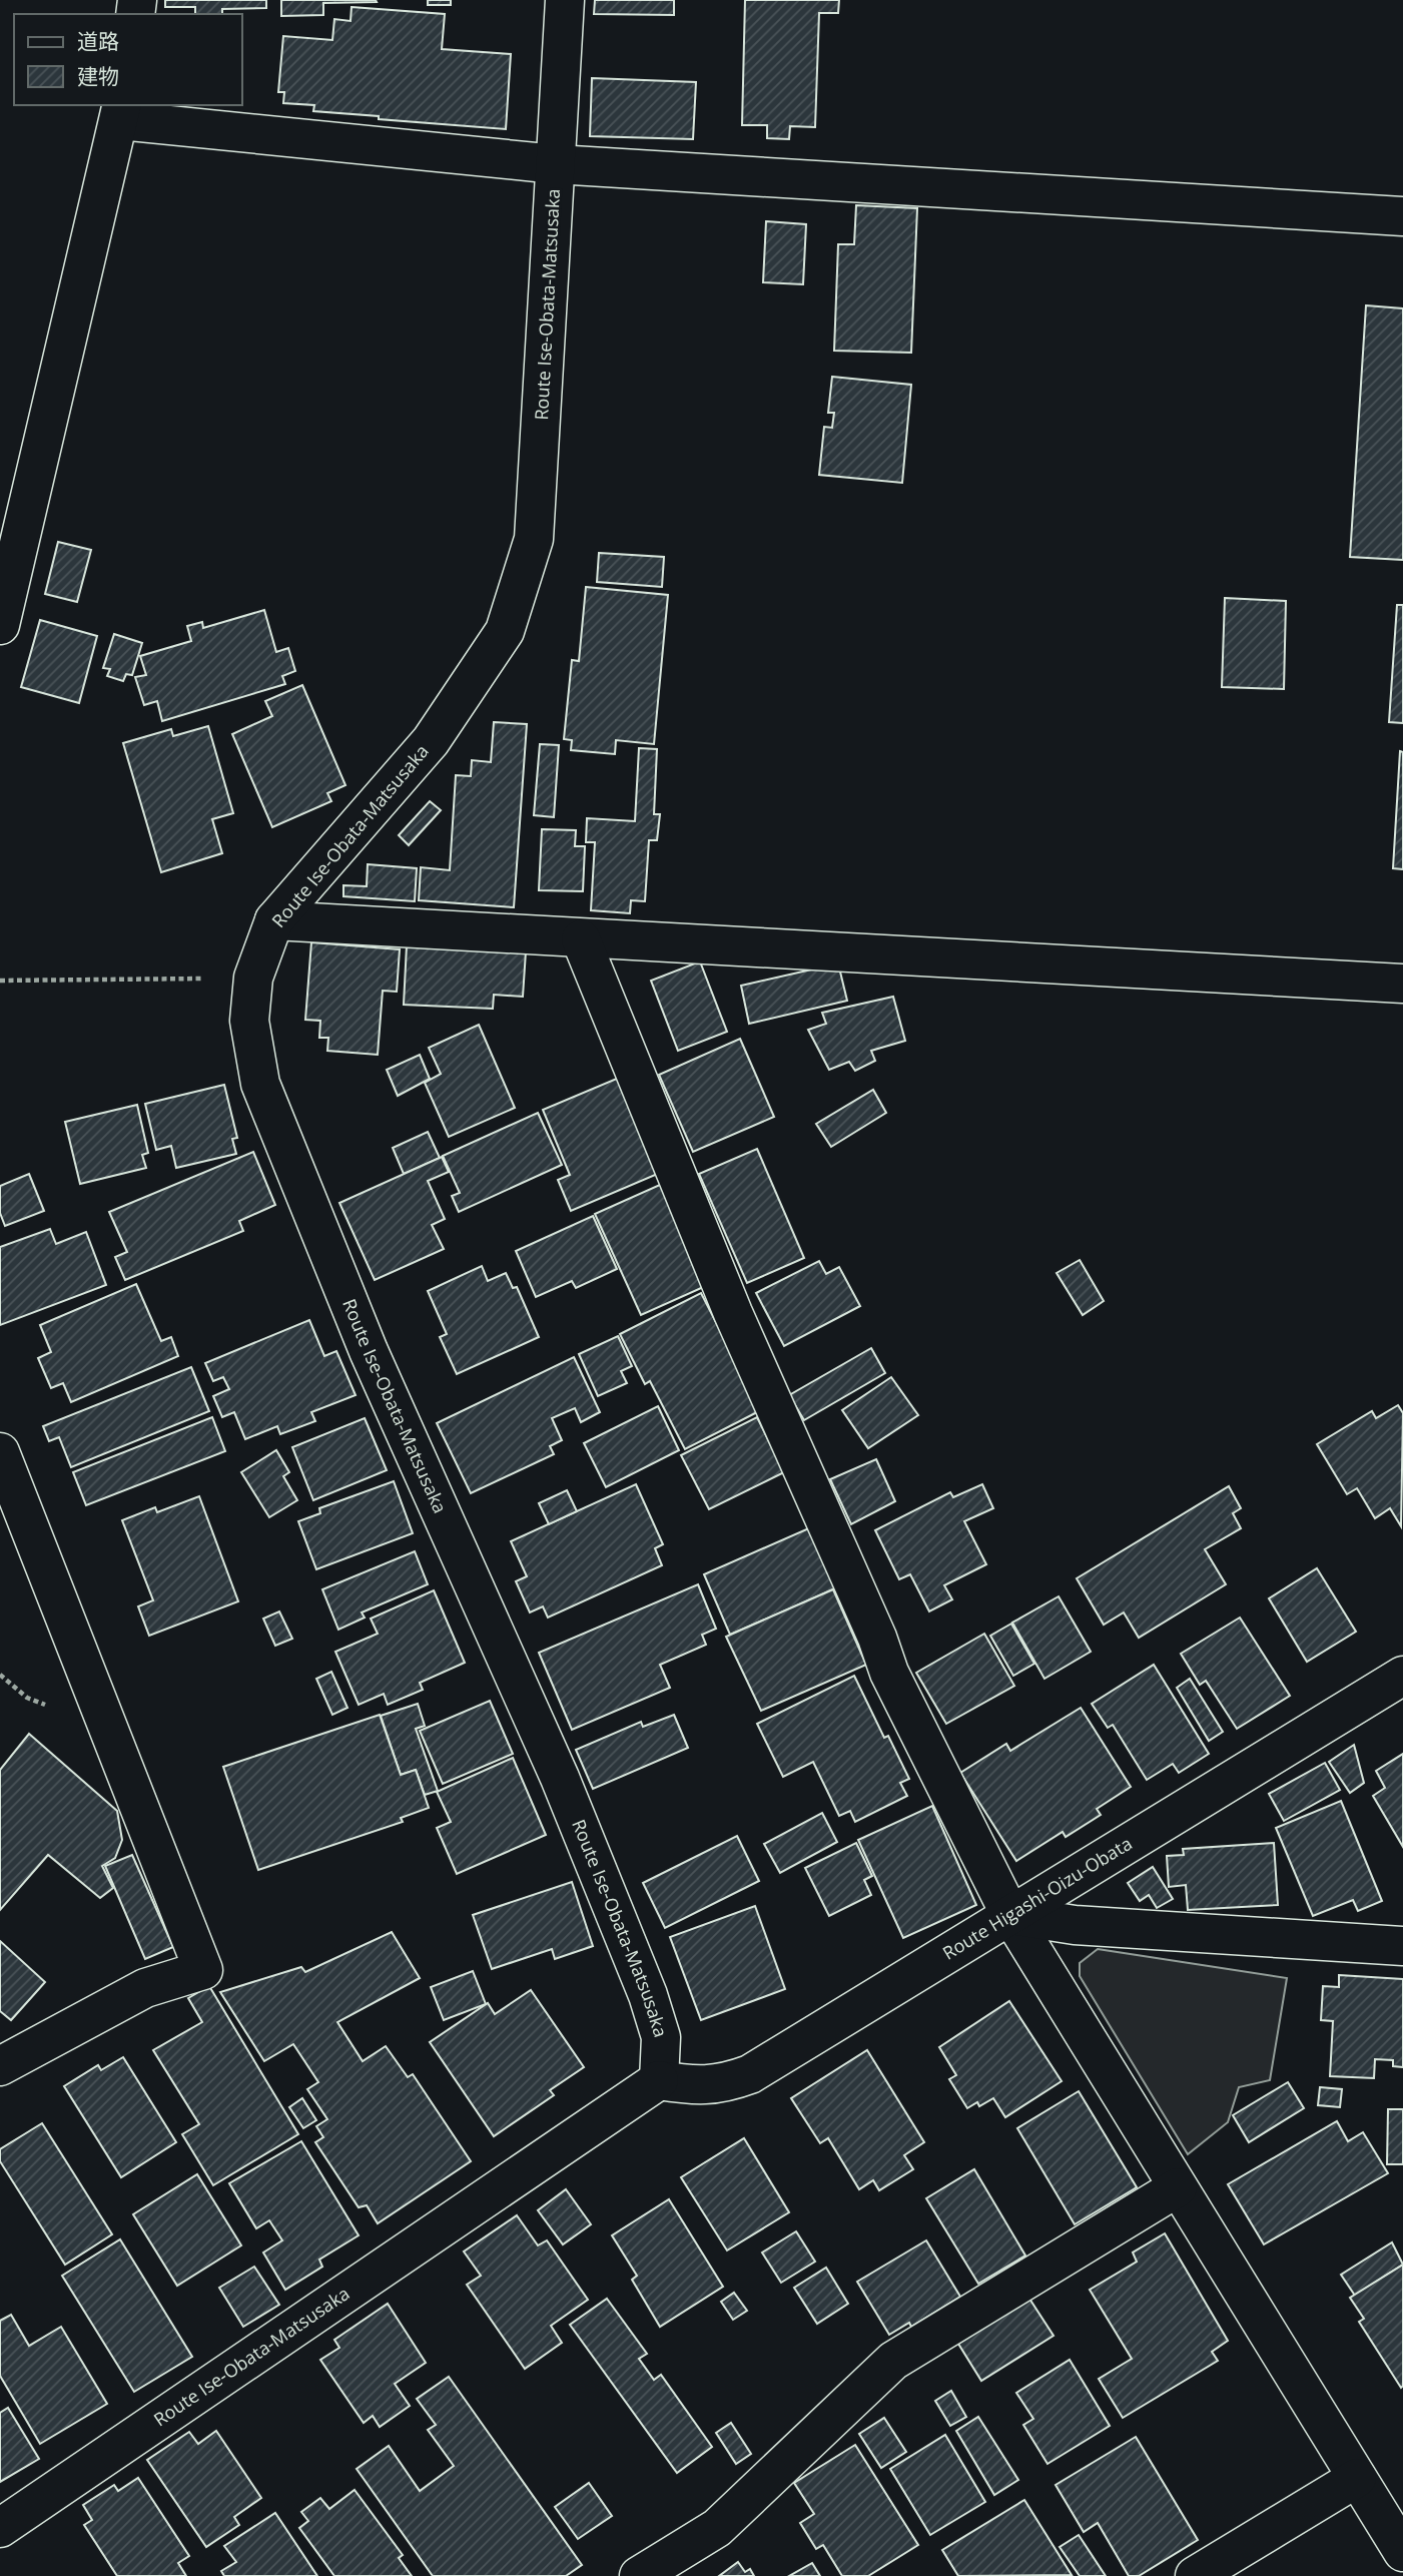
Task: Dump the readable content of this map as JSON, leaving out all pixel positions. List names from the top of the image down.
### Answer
{
  "streets": {
    "street": ["Route Ise-Obata-Matsusaka", "Route Higashi-Oizu-Obata"]
  },
  "crossings": [
    ["Route Ise-Obata-Matsusaka", "Route Higashi-Oizu-Obata"]
  ],
  "legend": ["道路", "建物"]
}
